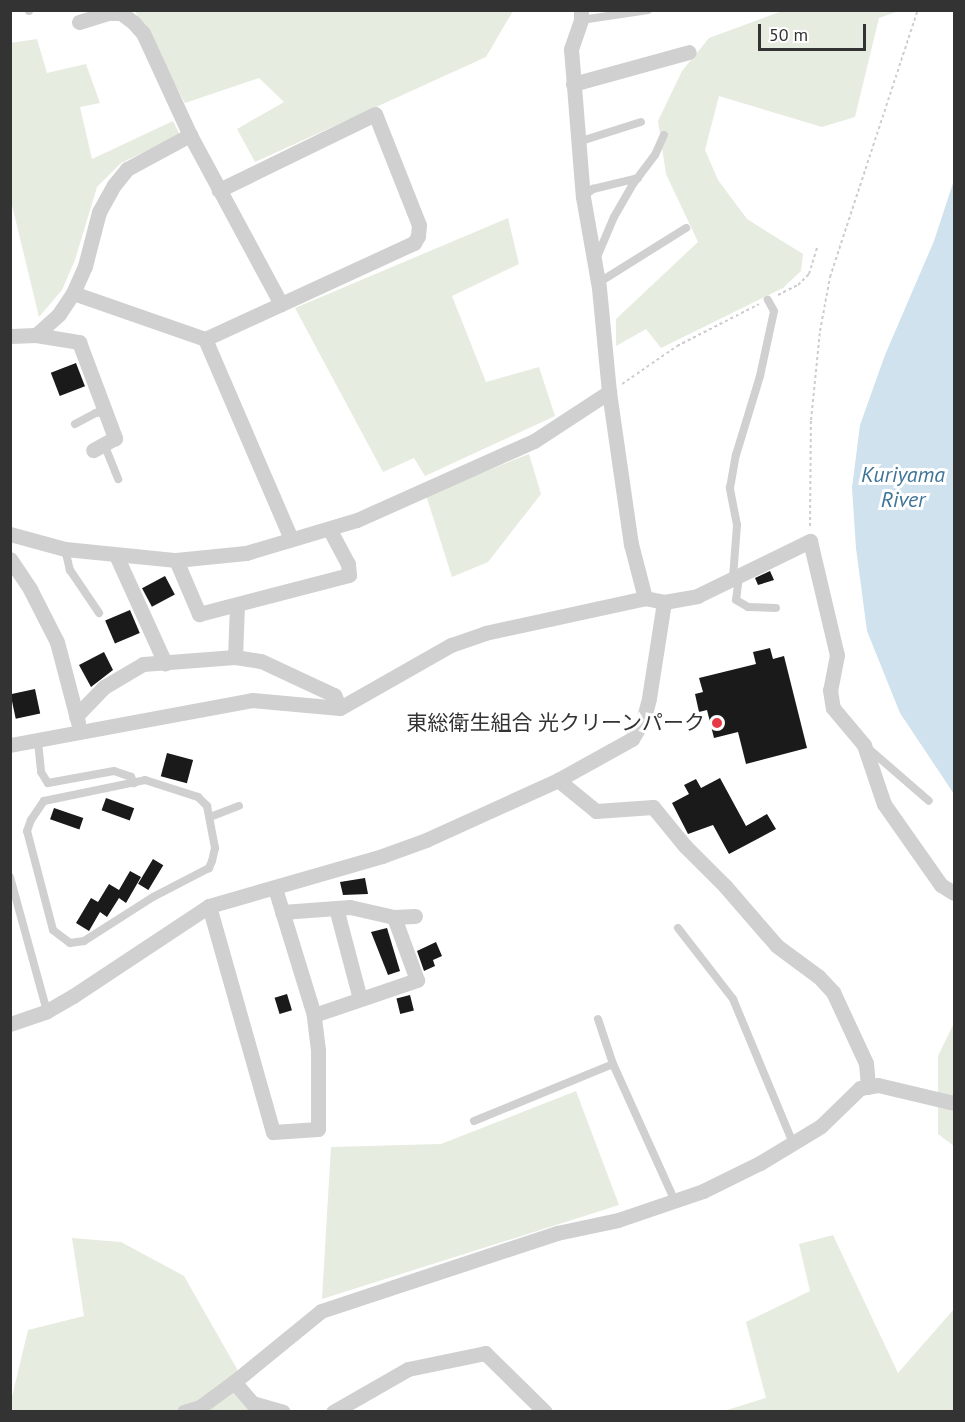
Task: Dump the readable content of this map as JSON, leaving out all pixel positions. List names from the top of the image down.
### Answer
{
  "water": ["Kuriyama River"],
  "places": ["東総衛生組合 光クリーンパーク"],
  "scale_bar": "50 m"
}
